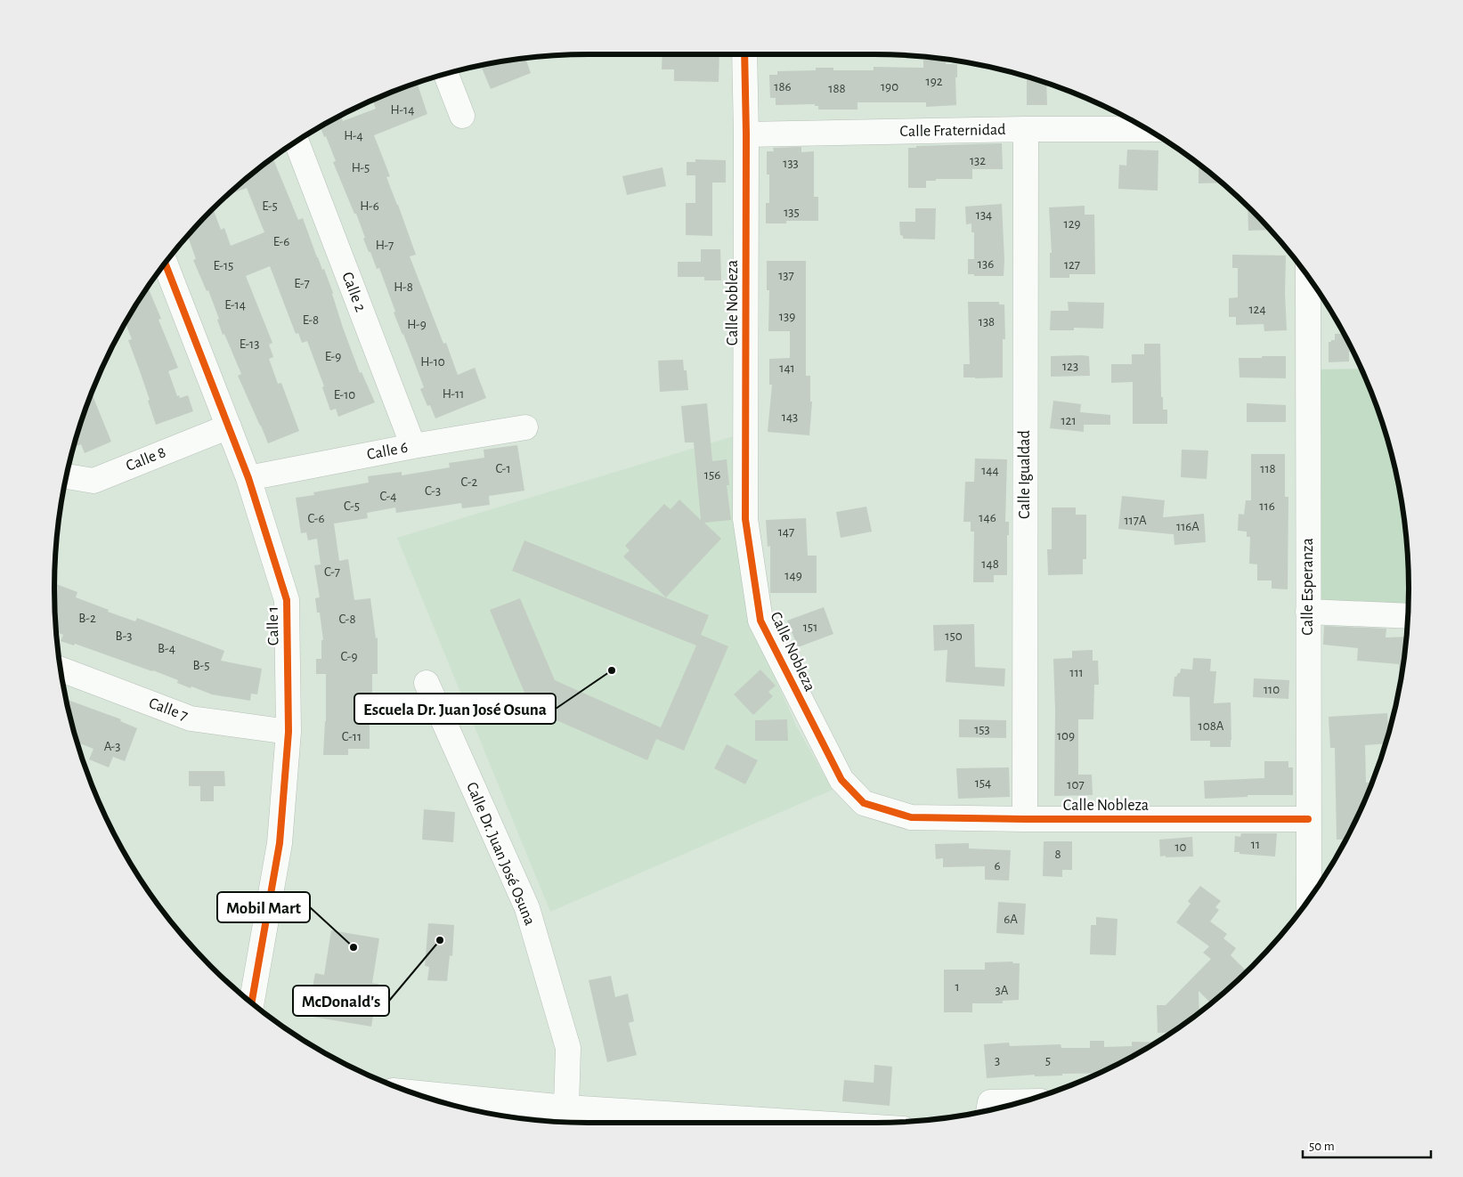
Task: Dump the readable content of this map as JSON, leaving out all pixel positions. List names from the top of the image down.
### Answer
{
  "streets": {
    "street": [
      "Calle Fraternidad",
      "Calle 2",
      "Calle Nobleza",
      "Calle 6",
      "Calle 8",
      "Calle Igualdad",
      "Calle Esperanza",
      "Calle 1",
      "Calle 7",
      "Calle Dr. Juan José Osuna"
    ]
  },
  "crossings": [
    ["Calle Fraternidad", "Calle Nobleza"],
    ["Calle Fraternidad", "Calle Igualdad"],
    ["Calle 2", "Calle 6"],
    ["Calle Nobleza", "Calle Igualdad"],
    ["Calle Nobleza", "Calle Esperanza"],
    ["Calle 6", "Calle 1"],
    ["Calle 8", "Calle 1"],
    ["Calle 1", "Calle 7"]
  ],
  "places": ["Escuela Dr. Juan José Osuna", "McDonald's", "Mobil Mart"],
  "house_numbers": [
    "192",
    "186",
    "190",
    "188",
    "H-14",
    "H-4",
    "132",
    "133",
    "H-5",
    "E-5",
    "H-6",
    "135",
    "134",
    "129",
    "E-6",
    "H-7",
    "136",
    "127",
    "E-15",
    "137",
    "E-7",
    "H-8",
    "E-14",
    "124",
    "139",
    "E-8",
    "138",
    "H-9",
    "E-13",
    "E-9",
    "H-10",
    "123",
    "141",
    "H-11",
    "E-10",
    "143",
    "121",
    "C-1",
    "118",
    "144",
    "156",
    "C-2",
    "C-3",
    "C-4",
    "C-5",
    "116",
    "146",
    "C-6",
    "117A",
    "116A",
    "147",
    "148",
    "C-7",
    "149",
    "B-2",
    "C-8",
    "151",
    "B-3",
    "150",
    "B-4",
    "C-9",
    "B-5",
    "111",
    "110",
    "108A",
    "153",
    "109",
    "C-11",
    "A-3",
    "154",
    "107",
    "11",
    "10",
    "8",
    "6",
    "6A",
    "1",
    "3A",
    "3",
    "5"
  ],
  "scale_bar": "50 m"
}
